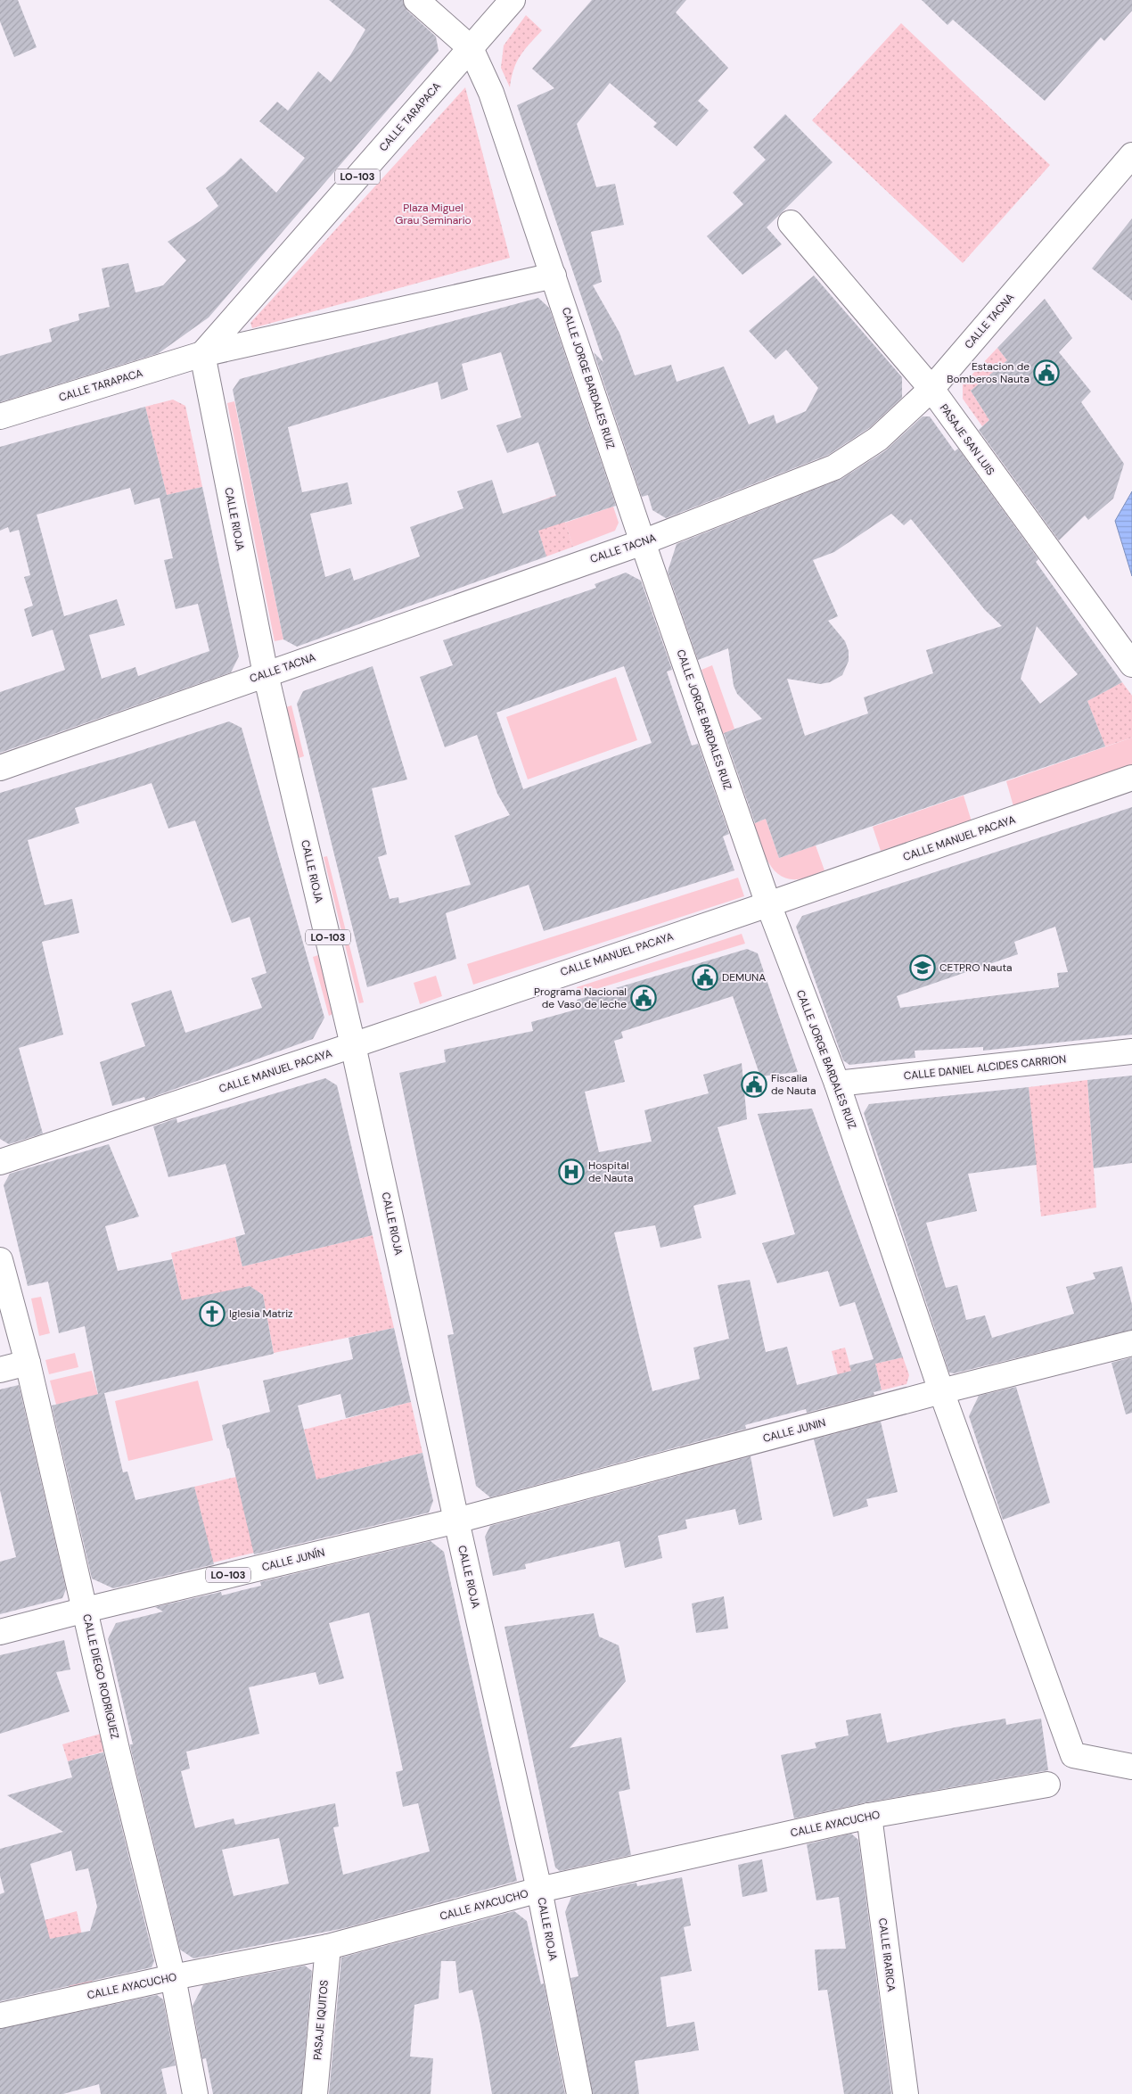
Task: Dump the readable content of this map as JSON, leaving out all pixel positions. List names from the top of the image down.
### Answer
{
  "streets": {
    "street": [
      "CALLE TARAPACA",
      "LO-103",
      "CALLE TACNA",
      "CALLE JORGE BARDALES RUIZ",
      "PASAJE SAN LUIS",
      "CALLE RIOJA",
      "CALLE MANUEL PACAYA",
      "CALLE DANIEL ALCIDES CARRION",
      "CALLE JUNIN",
      "CALLE JUNÍN",
      "CALLE DIEGO RODRIGUEZ",
      "CALLE AYACUCHO",
      "CALLE IRARICA",
      "PASAJE IQUITOS"
    ]
  },
  "crossings": [
    ["CALLE TARAPACA", "CALLE JORGE BARDALES RUIZ"],
    ["CALLE TARAPACA", "CALLE RIOJA"],
    ["CALLE TACNA", "CALLE JORGE BARDALES RUIZ"],
    ["CALLE TACNA", "PASAJE SAN LUIS"],
    ["CALLE TACNA", "CALLE RIOJA"],
    ["CALLE JORGE BARDALES RUIZ", "CALLE MANUEL PACAYA"],
    ["CALLE JORGE BARDALES RUIZ", "CALLE DANIEL ALCIDES CARRION"],
    ["CALLE JORGE BARDALES RUIZ", "CALLE JUNIN"],
    ["CALLE RIOJA", "CALLE MANUEL PACAYA"],
    ["CALLE RIOJA", "CALLE JUNIN"],
    ["CALLE RIOJA", "CALLE JUNÍN"],
    ["CALLE RIOJA", "CALLE AYACUCHO"],
    ["CALLE JUNIN", "CALLE JUNÍN"],
    ["CALLE JUNÍN", "CALLE DIEGO RODRIGUEZ"],
    ["CALLE DIEGO RODRIGUEZ", "CALLE AYACUCHO"],
    ["CALLE AYACUCHO", "CALLE IRARICA"],
    ["CALLE AYACUCHO", "PASAJE IQUITOS"]
  ],
  "parks": ["Plaza Miguel Grau Seminario"],
  "places": {
    "public building": [
      "Estacion de Bomberos Nauta",
      "DEMUNA",
      "Programa Nacional de Vaso de leche",
      "Fiscalia de Nauta"
    ],
    "school or university": ["CETPRO Nauta"],
    "hospital": ["Hospital de Nauta"],
    "church": ["Iglesia Matriz"]
  }
}
